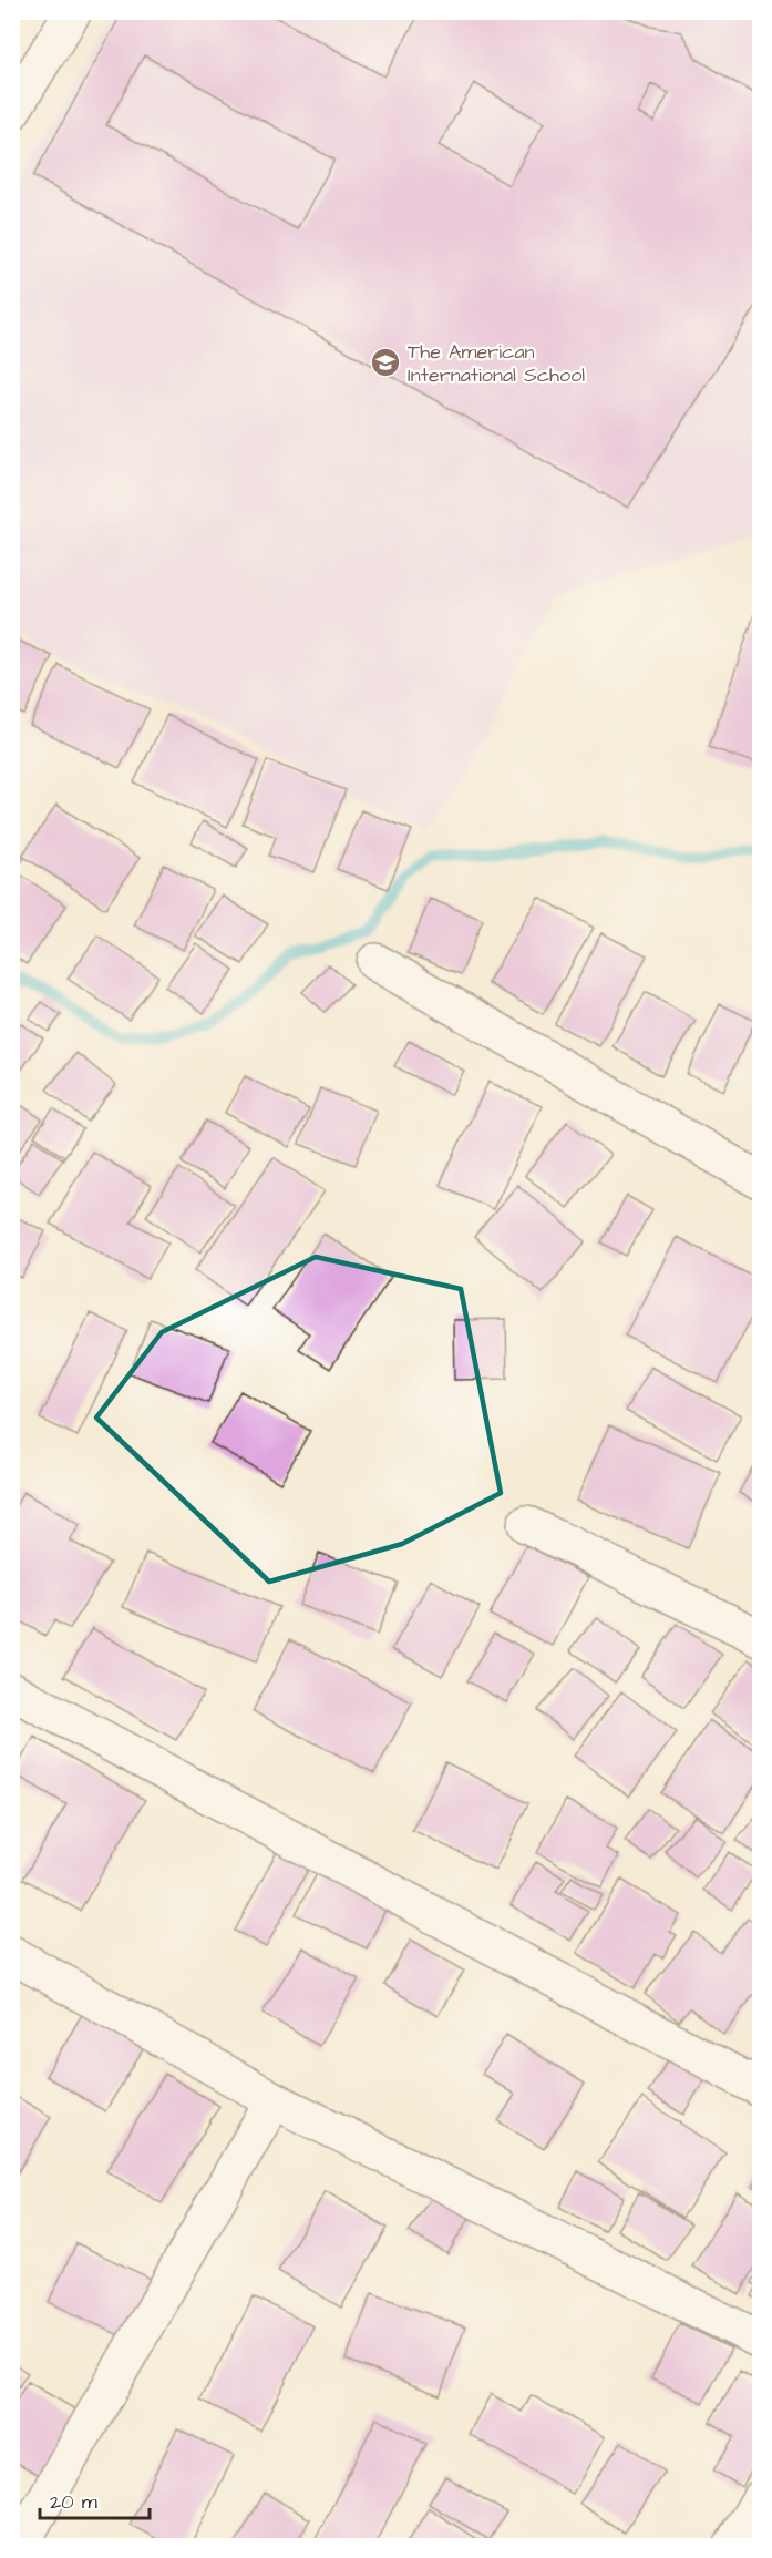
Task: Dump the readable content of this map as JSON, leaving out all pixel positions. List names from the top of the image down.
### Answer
{
  "places": {
    "school or university": ["The American International School"]
  },
  "scale_bar": "20 m"
}
